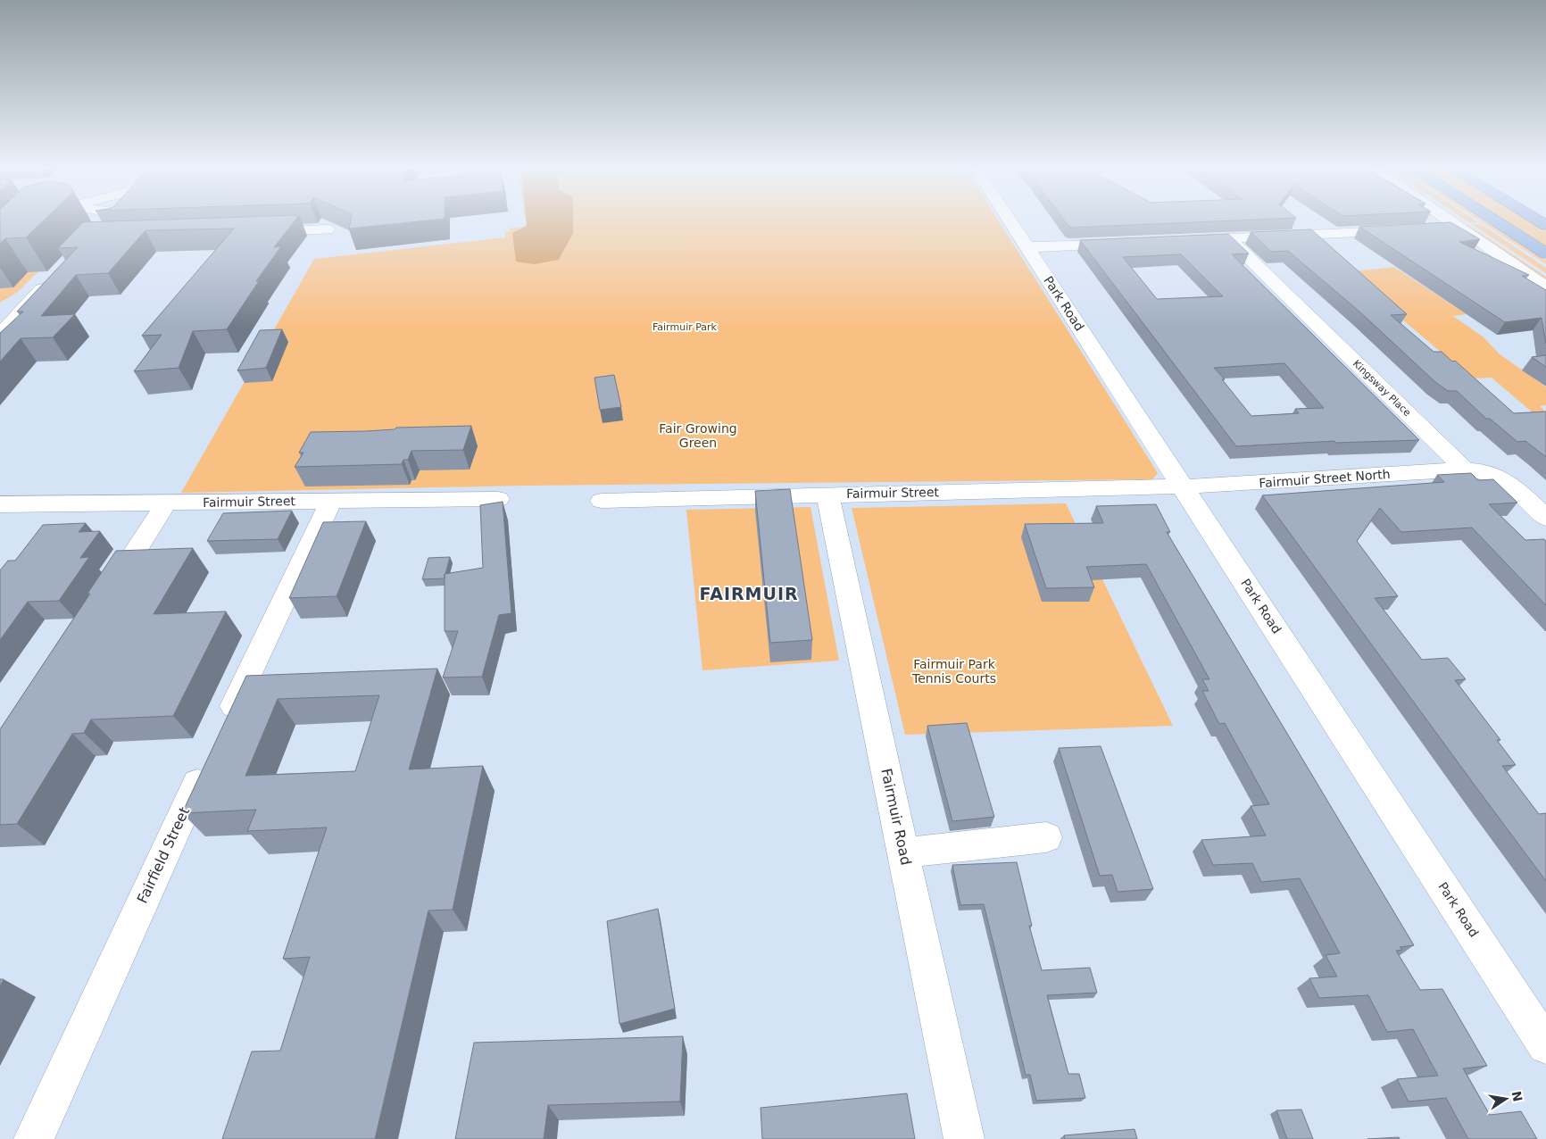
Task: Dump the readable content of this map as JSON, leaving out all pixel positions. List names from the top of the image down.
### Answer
{
  "streets": {
    "street": [
      "Park Road",
      "Kingsway Place",
      "Fairmuir Street North",
      "Fairmuir Street",
      "Fairmuir Road",
      "Fairfield Street"
    ]
  },
  "crossings": [
    ["Park Road", "Fairmuir Street North"],
    ["Park Road", "Fairmuir Street"],
    ["Kingsway Place", "Fairmuir Street North"],
    ["Fairmuir Street North", "Fairmuir Street"],
    ["Fairmuir Street", "Fairmuir Road"],
    ["Fairmuir Street", "Fairfield Street"]
  ],
  "districts": ["FAIRMUIR"],
  "parks": ["Fairmuir Park", "Fair Growing Green", "Fairmuir Park Tennis Courts"],
  "north": "right"
}
